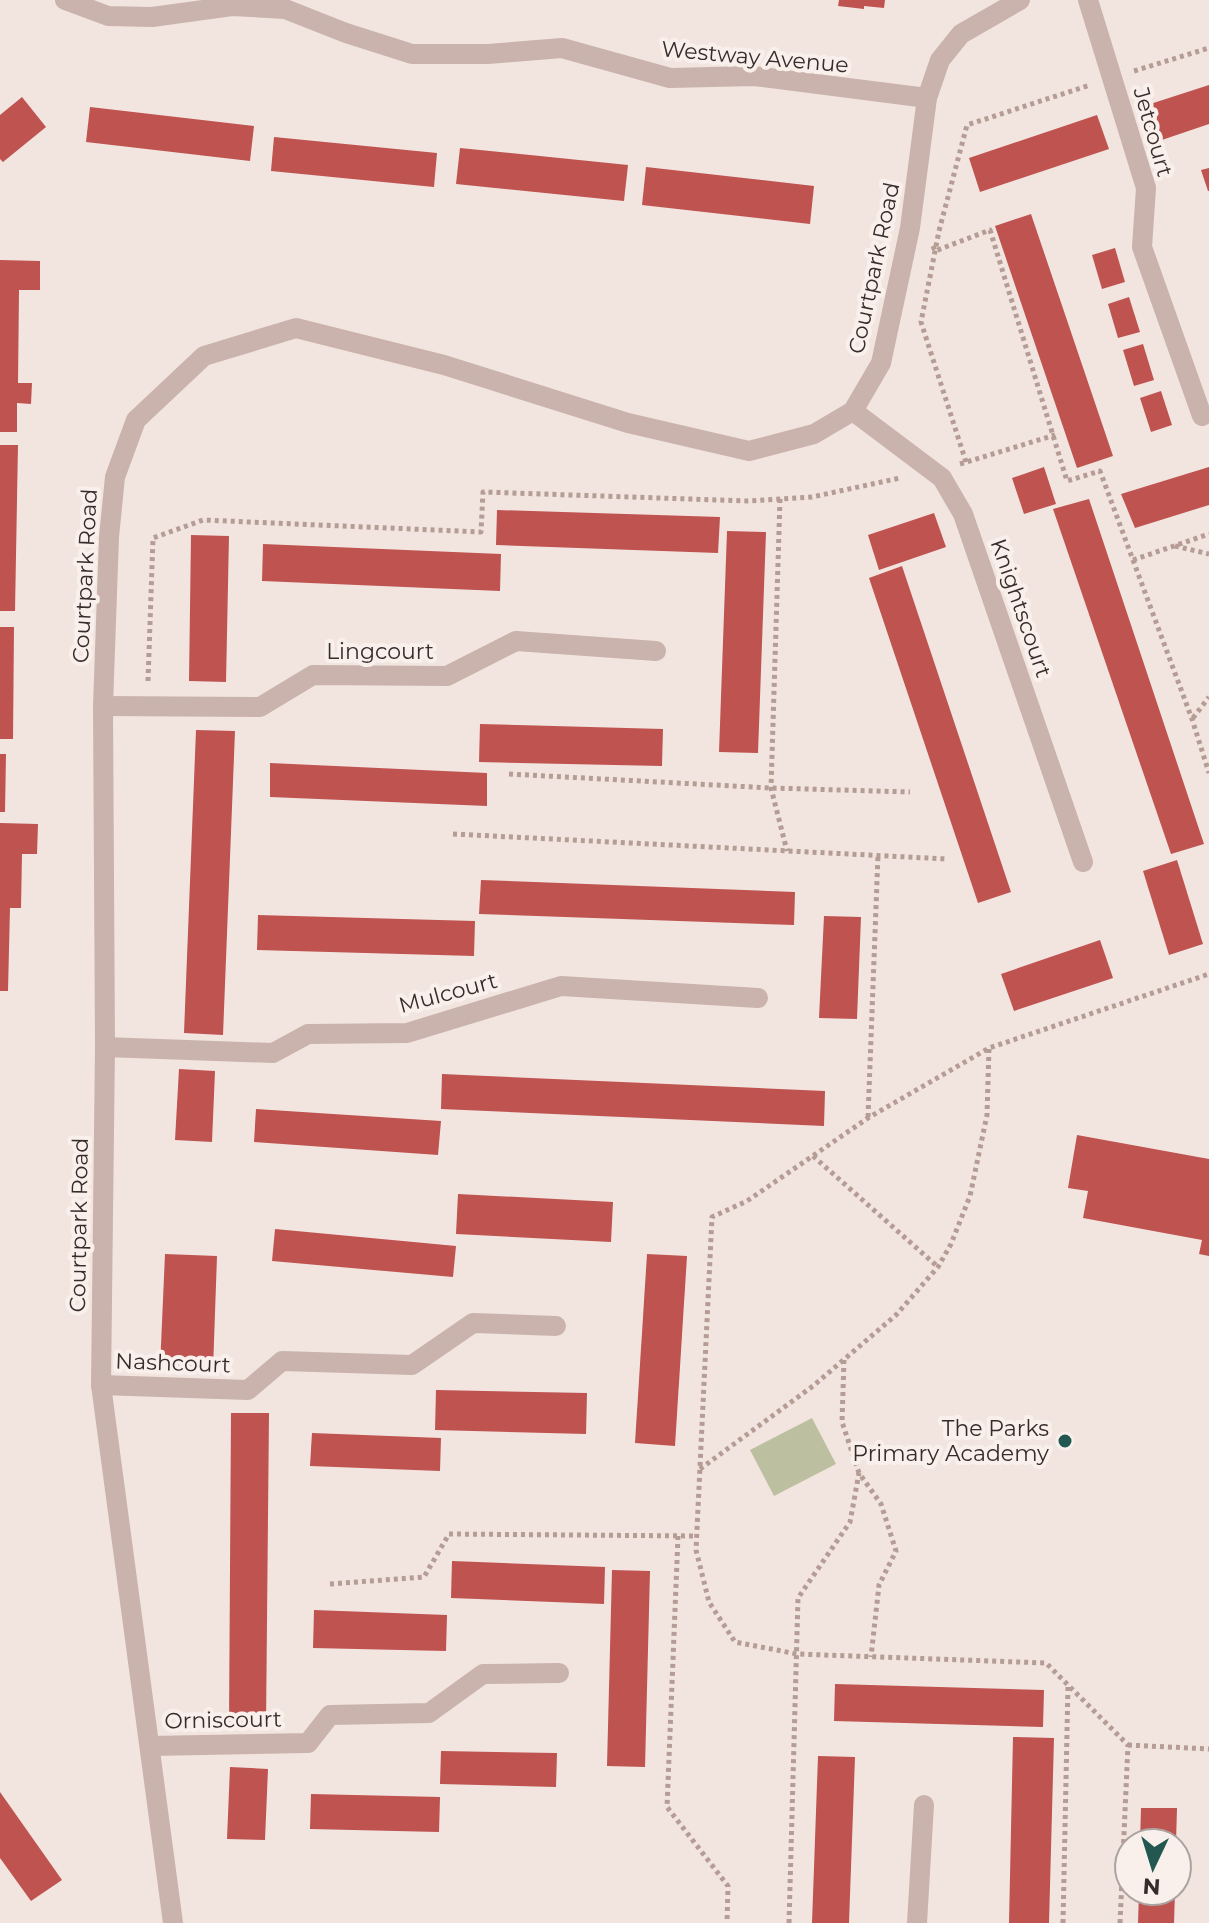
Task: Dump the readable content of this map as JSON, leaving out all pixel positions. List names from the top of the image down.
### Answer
{
  "streets": {
    "street": [
      "Westway Avenue",
      "Jetcourt",
      "Courtpark Road",
      "Knightscourt",
      "Lingcourt",
      "Mulcourt",
      "Nashcourt",
      "Orniscourt"
    ]
  },
  "crossings": [
    ["Westway Avenue", "Courtpark Road"],
    ["Courtpark Road", "Knightscourt"],
    ["Courtpark Road", "Lingcourt"],
    ["Courtpark Road", "Mulcourt"],
    ["Courtpark Road", "Nashcourt"],
    ["Courtpark Road", "Orniscourt"]
  ],
  "places": ["The Parks Primary Academy"],
  "north": "bottom"
}
